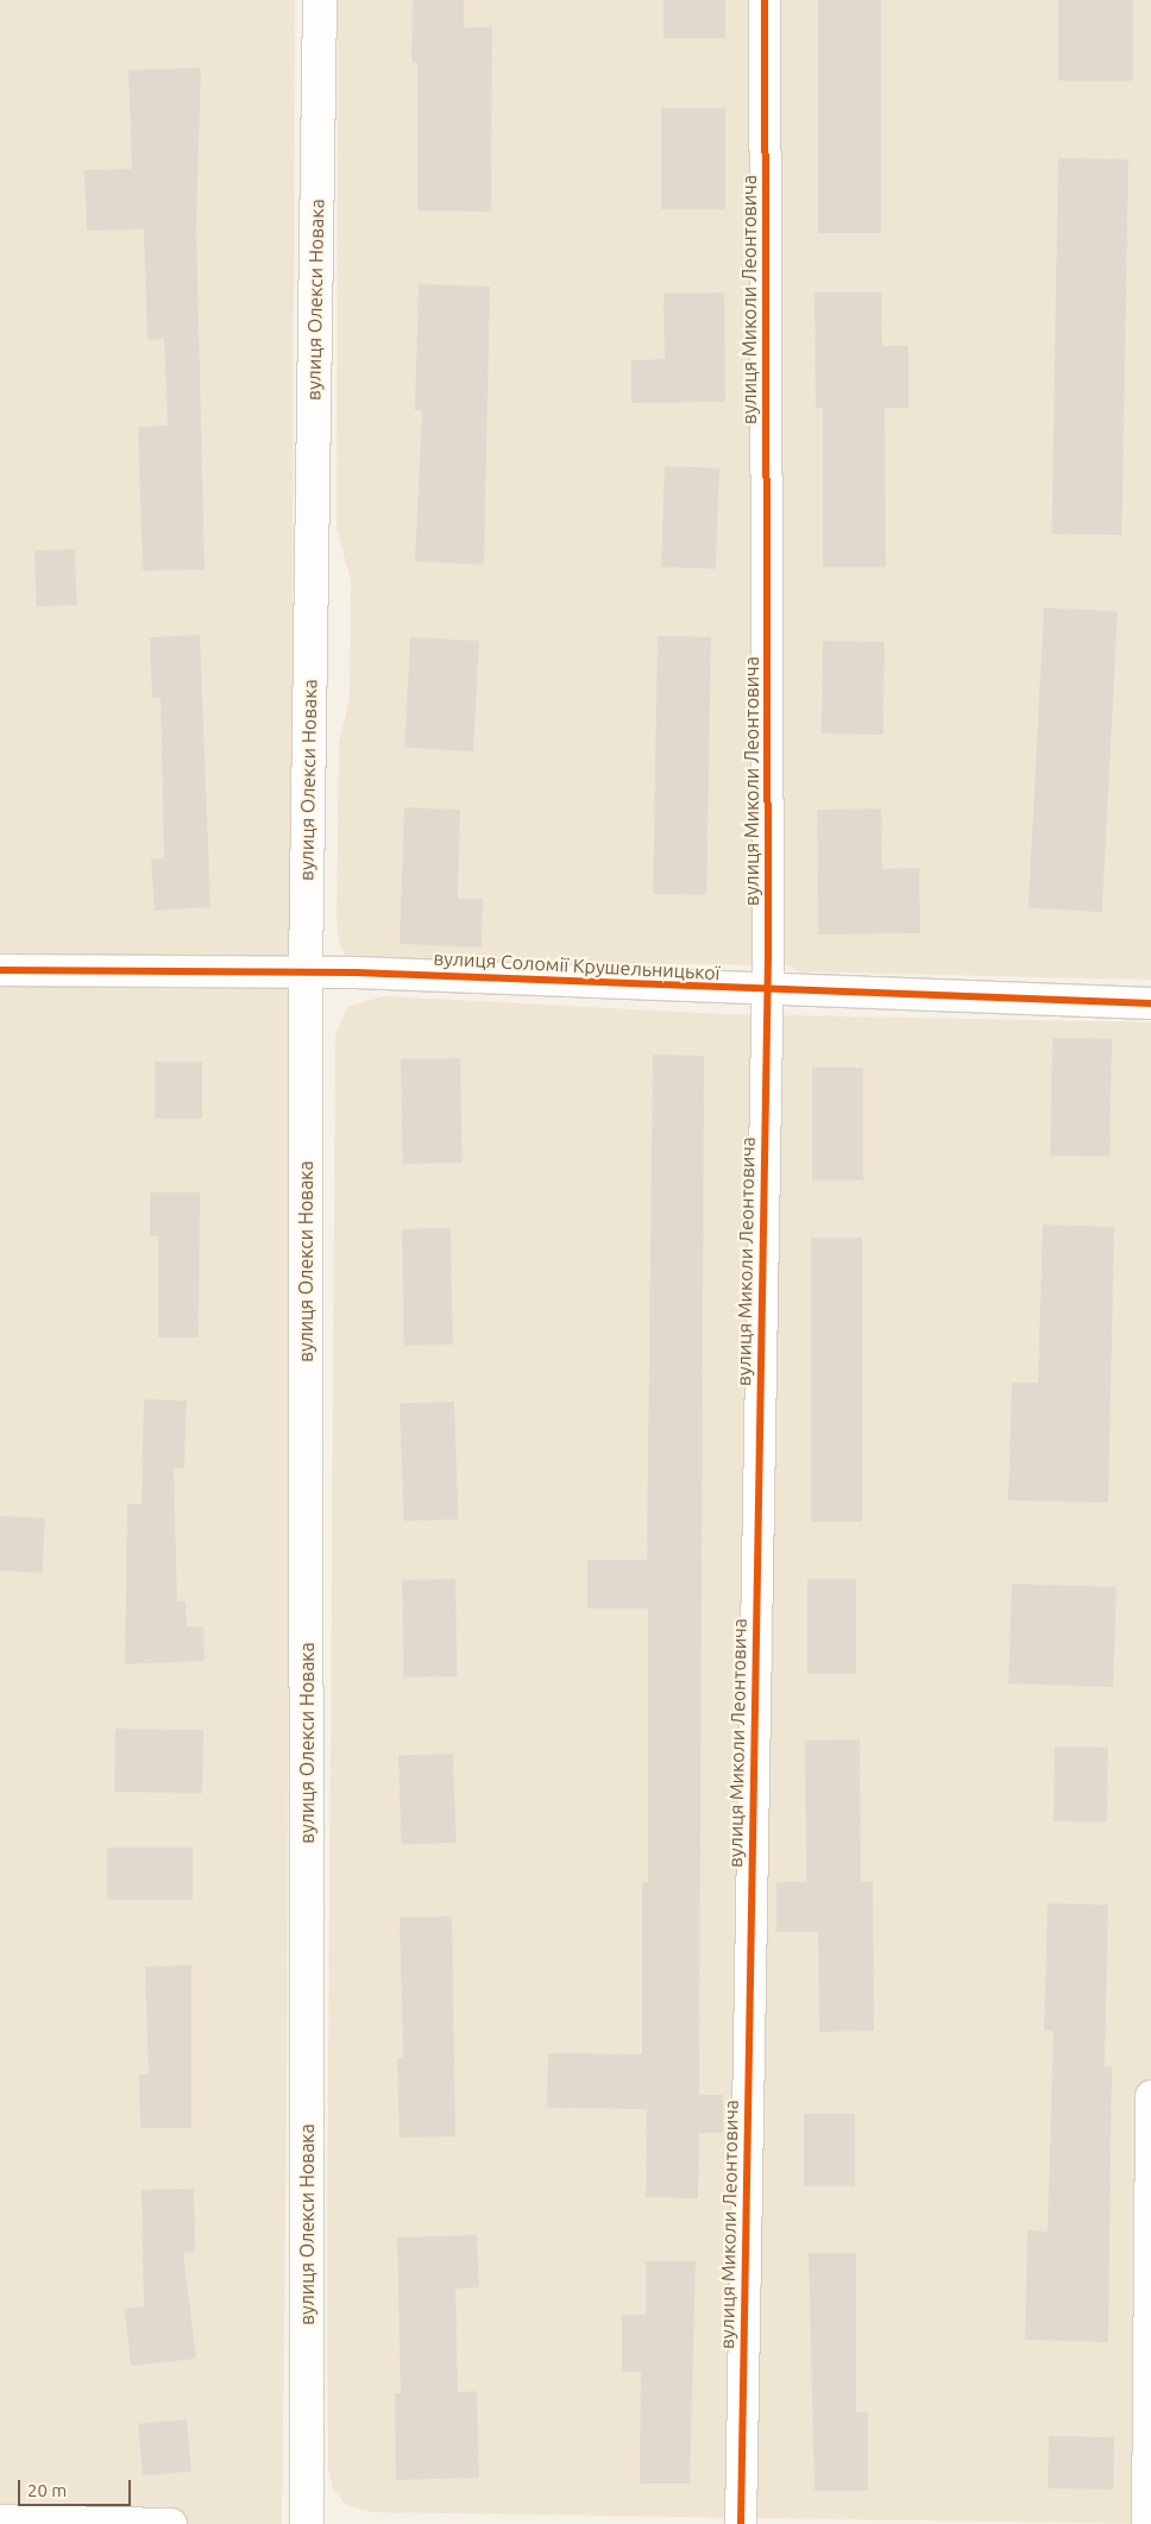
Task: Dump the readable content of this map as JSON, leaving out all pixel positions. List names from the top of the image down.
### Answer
{
  "streets": {
    "main road": ["вулиця Олекси Новака"],
    "street": ["вулиця Миколи Леонтовича", "вулиця Соломії Крушельницької"]
  },
  "crossings": [
    ["вулиця Олекси Новака", "вулиця Соломії Крушельницької"],
    ["вулиця Миколи Леонтовича", "вулиця Соломії Крушельницької"]
  ],
  "scale_bar": "20 m"
}
